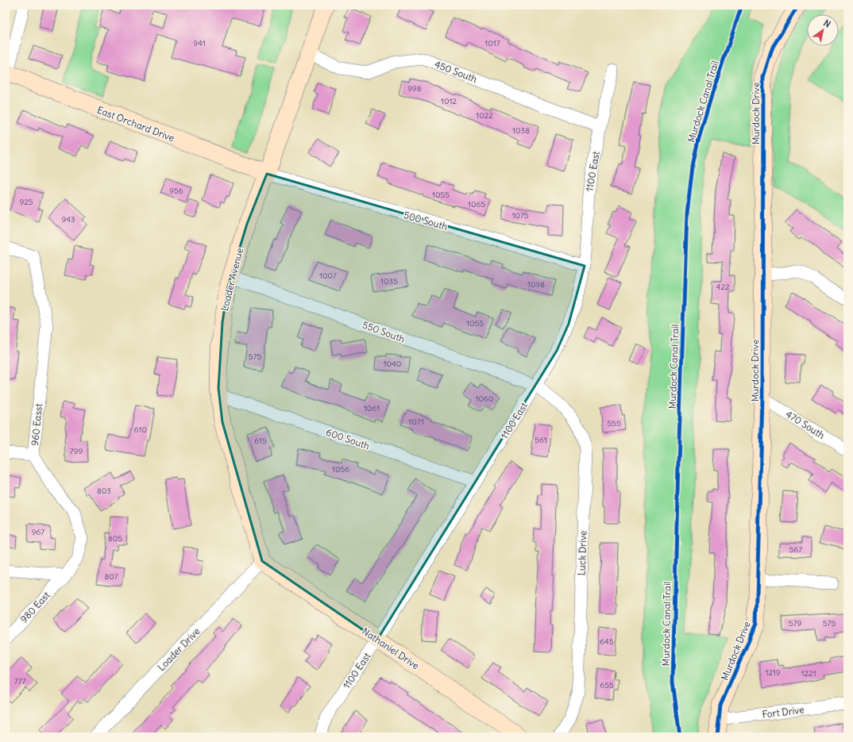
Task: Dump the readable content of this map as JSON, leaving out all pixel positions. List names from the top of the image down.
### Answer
{
  "streets": {
    "street": [
      "450 South",
      "Murdock Drive",
      "East Orchard Drive",
      "1100 East",
      "500 South",
      "Loader Avenue",
      "550 South",
      "960 Easst",
      "470 South",
      "600 South",
      "Luck Drive",
      "980 East",
      "Nathaniel Drive",
      "Loader Drive",
      "Fort Drive"
    ],
    "cycle path": ["Murdock Canal Trail"]
  },
  "crossings": [
    ["450 South", "1100 East"],
    ["450 South", "Loader Avenue"],
    ["Murdock Drive", "470 South"],
    ["Murdock Drive", "Fort Drive"],
    ["East Orchard Drive", "500 South"],
    ["East Orchard Drive", "Loader Avenue"],
    ["1100 East", "500 South"],
    ["1100 East", "550 South"],
    ["1100 East", "600 South"],
    ["1100 East", "Luck Drive"],
    ["1100 East", "Nathaniel Drive"],
    ["500 South", "Loader Avenue"],
    ["Loader Avenue", "550 South"],
    ["Loader Avenue", "600 South"],
    ["Loader Avenue", "Nathaniel Drive"],
    ["Loader Avenue", "Loader Drive"],
    ["550 South", "Luck Drive"],
    ["960 Easst", "980 East"],
    ["Nathaniel Drive", "Loader Drive"]
  ],
  "house_numbers": [
    "941",
    "1017",
    "998",
    "1012",
    "1022",
    "1038",
    "956",
    "1055",
    "925",
    "1065",
    "1075",
    "943",
    "1007",
    "1035",
    "1098",
    "422",
    "1055",
    "575",
    "1040",
    "1060",
    "1061",
    "1071",
    "555",
    "610",
    "561",
    "615",
    "799",
    "1056",
    "803",
    "967",
    "805",
    "567",
    "807",
    "579",
    "575",
    "645",
    "1219",
    "1221",
    "777",
    "655"
  ],
  "north": "top right"
}
